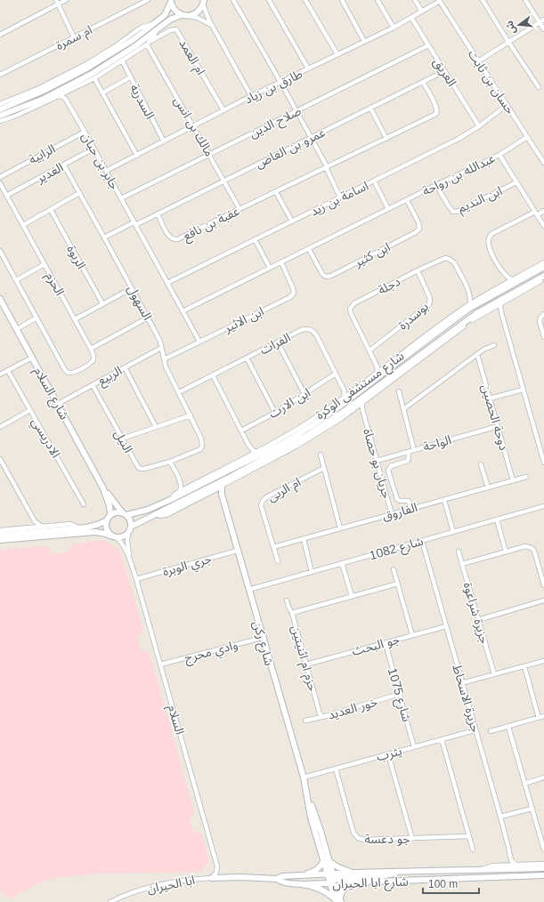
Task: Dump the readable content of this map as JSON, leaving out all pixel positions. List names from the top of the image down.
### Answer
{
  "streets": {
    "street": [
      "ام سمرة",
      "ام العمد",
      "العريق",
      "حسان بن ثابت",
      "طارق بن زياد",
      "السدرية",
      "صلاح الدين",
      "مالك بن انس",
      "عمرو بن العاص",
      "الرابية",
      "جابر بن حيان",
      "الغدير",
      "عبدالله بن رواحة",
      "اسامة بن زيد",
      "ابن النديم",
      "عقبة بن نافع",
      "ابن كثير",
      "الربوة",
      "الحزم",
      "دجلة",
      "السهول",
      "بوسدرة",
      "ابن الاثير",
      "الفرات",
      "الربيع",
      "شارع مستشفى الوكرة",
      "شارع السلام",
      "ابن الارت",
      "دوحة الحصين",
      "الادريسي",
      "النيل",
      "الواحة",
      "جريان بو حصاة",
      "ام الربى",
      "الفاروق",
      "شارع 1082",
      "جري الوبرة",
      "جزيرة شراعوة",
      "شارع ركن",
      "جو البحث",
      "وادي محرج",
      "حزم ام اثنيتين",
      "شارع 1075",
      "جزيرة الاسحاط",
      "خور العديد",
      "السلام",
      "يثرب",
      "جو دعسة",
      "شارع ابا الحيران",
      "ابا الحيران"
    ]
  },
  "crossings": [
    ["ام العمد", "طارق بن زياد"],
    ["ام العمد", "مالك بن انس"],
    ["العريق", "طارق بن زياد"],
    ["العريق", "صلاح الدين"],
    ["العريق", "عمرو بن العاص"],
    ["العريق", "اسامة بن زيد"],
    ["حسان بن ثابت", "طارق بن زياد"],
    ["حسان بن ثابت", "عبدالله بن رواحة"],
    ["حسان بن ثابت", "اسامة بن زيد"],
    ["طارق بن زياد", "السدرية"],
    ["طارق بن زياد", "مالك بن انس"],
    ["طارق بن زياد", "جابر بن حيان"],
    ["صلاح الدين", "مالك بن انس"],
    ["صلاح الدين", "جابر بن حيان"],
    ["مالك بن انس", "عمرو بن العاص"],
    ["مالك بن انس", "عقبة بن نافع"],
    ["عمرو بن العاص", "جابر بن حيان"],
    ["عمرو بن العاص", "عقبة بن نافع"],
    ["الرابية", "جابر بن حيان"],
    ["جابر بن حيان", "الغدير"],
    ["جابر بن حيان", "عبدالله بن رواحة"],
    ["جابر بن حيان", "اسامة بن زيد"],
    ["جابر بن حيان", "ابن الاثير"],
    ["الغدير", "الحزم"],
    ["الغدير", "السهول"],
    ["عبدالله بن رواحة", "ابن النديم"],
    ["عبدالله بن رواحة", "ابن كثير"],
    ["عبدالله بن رواحة", "ابن الاثير"],
    ["دجلة", "بوسدرة"],
    ["دجلة", "شارع مستشفى الوكرة"],
    ["السهول", "ابن الاثير"],
    ["السهول", "الفرات"],
    ["السهول", "الربيع"],
    ["السهول", "النيل"],
    ["الفرات", "شارع مستشفى الوكرة"],
    ["الفرات", "ابن الارت"],
    ["الربيع", "شارع السلام"],
    ["الربيع", "النيل"],
    ["شارع مستشفى الوكرة", "شارع السلام"],
    ["شارع مستشفى الوكرة", "جريان بو حصاة"],
    ["شارع مستشفى الوكرة", "شارع ركن"],
    ["شارع مستشفى الوكرة", "السلام"],
    ["شارع السلام", "السلام"],
    ["دوحة الحصين", "الواحة"],
    ["دوحة الحصين", "الفاروق"],
    ["الواحة", "جريان بو حصاة"],
    ["جريان بو حصاة", "الفاروق"],
    ["ام الربى", "الفاروق"],
    ["شارع 1082", "شارع ركن"],
    ["شارع 1082", "جزيرة الاسحاط"],
    ["جري الوبرة", "شارع ركن"],
    ["جري الوبرة", "السلام"],
    ["شارع ركن", "وادي محرج"],
    ["شارع ركن", "يثرب"],
    ["شارع ركن", "شارع ابا الحيران"],
    ["جو البحث", "حزم ام اثنيتين"],
    ["جو البحث", "شارع 1075"],
    ["جو البحث", "جزيرة الاسحاط"],
    ["وادي محرج", "السلام"],
    ["حزم ام اثنيتين", "خور العديد"],
    ["شارع 1075", "خور العديد"],
    ["شارع 1075", "يثرب"],
    ["جزيرة الاسحاط", "يثرب"],
    ["جزيرة الاسحاط", "شارع ابا الحيران"],
    ["السلام", "ابا الحيران"],
    ["يثرب", "جو دعسة"]
  ],
  "scale_bar": "100 m",
  "north": "left"
}
